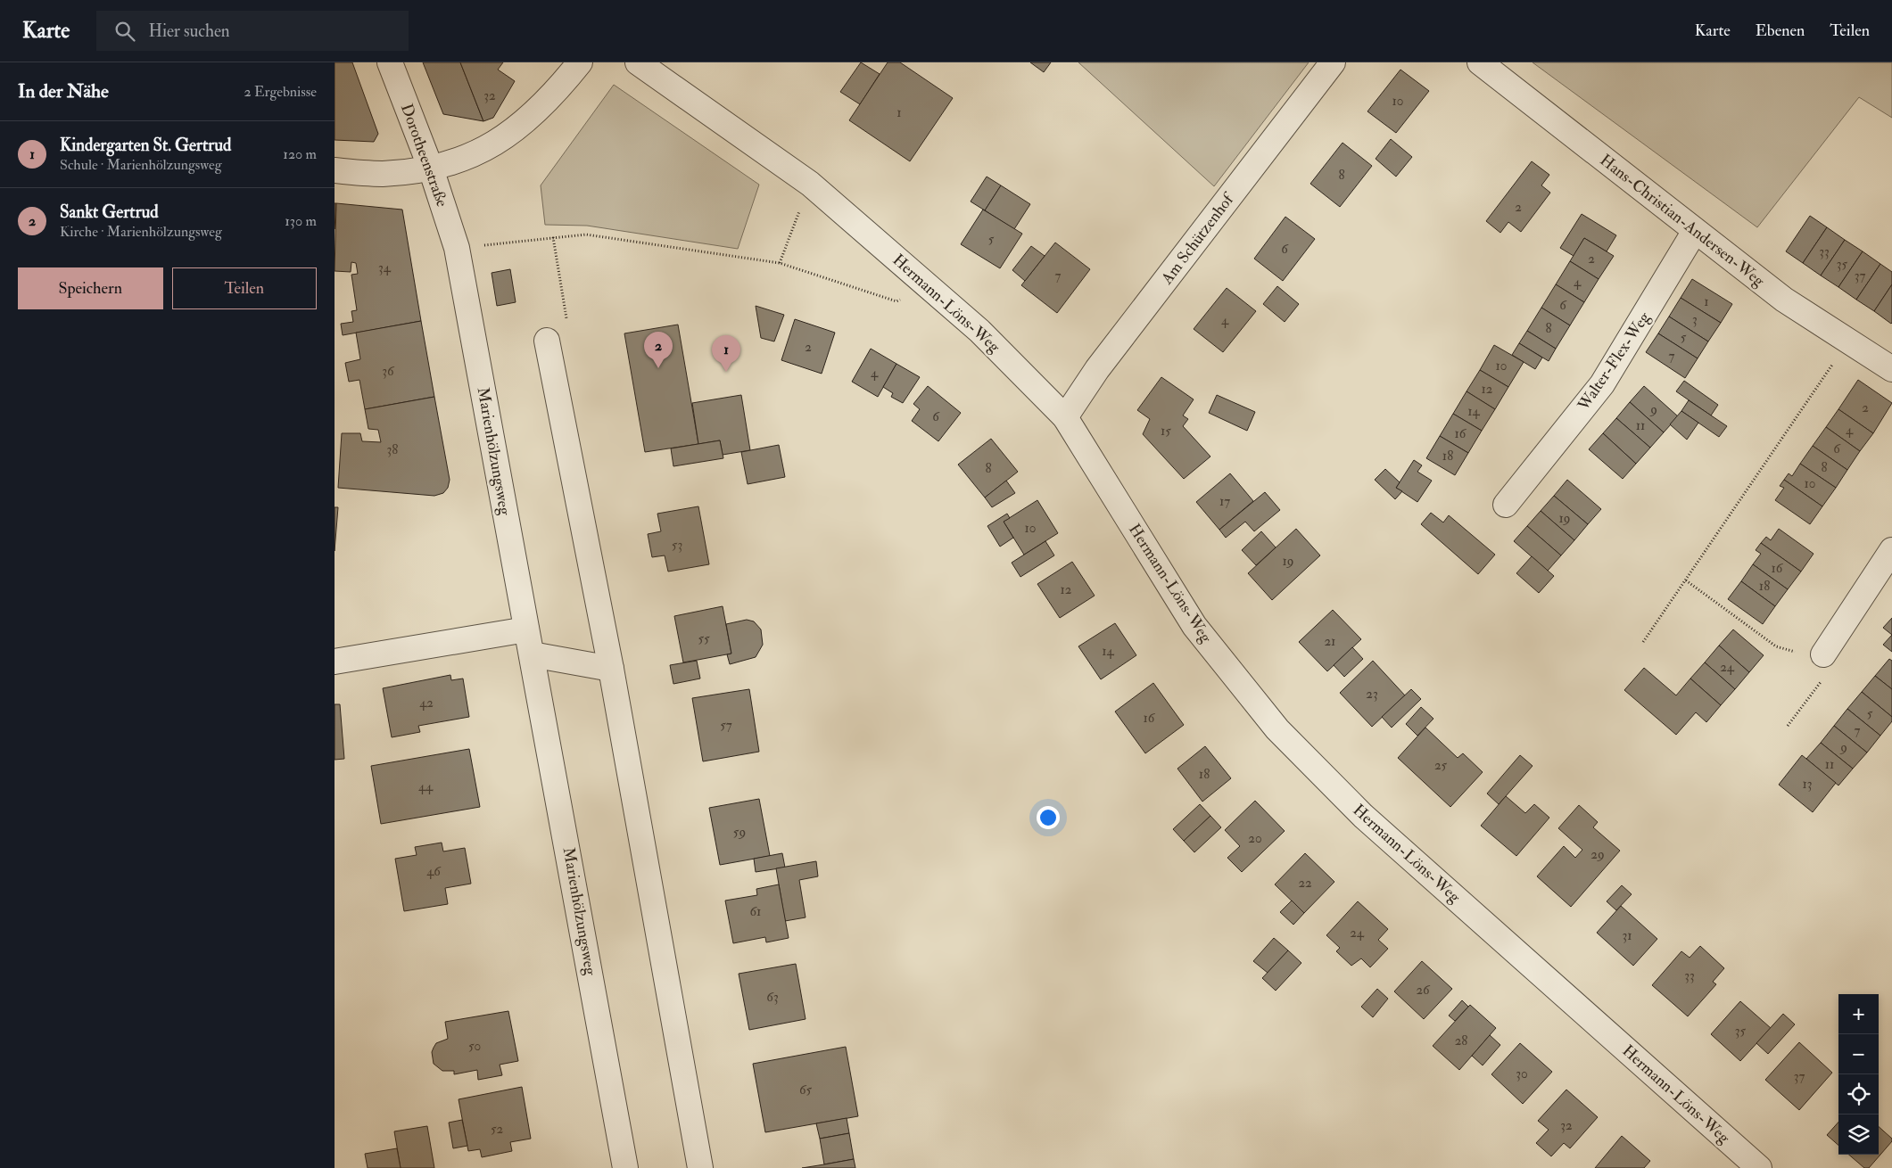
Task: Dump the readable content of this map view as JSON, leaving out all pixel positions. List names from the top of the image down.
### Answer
{
  "streets": {
    "street": [
      "Dorotheenstraße",
      "Hans-Christian-Andersen-Weg",
      "Am Schützenhof",
      "Hermann-Löns-Weg",
      "Walter-Flex-Weg",
      "Marienhölzungsweg"
    ]
  },
  "crossings": [
    ["Dorotheenstraße", "Marienhölzungsweg"],
    ["Hans-Christian-Andersen-Weg", "Walter-Flex-Weg"],
    ["Am Schützenhof", "Hermann-Löns-Weg"]
  ],
  "house_numbers": [
    "32",
    "10",
    "1",
    "8",
    "2",
    "5",
    "6",
    "33",
    "2",
    "35",
    "34",
    "7",
    "37",
    "4",
    "1",
    "6",
    "3",
    "4",
    "8",
    "5",
    "2",
    "7",
    "10",
    "36",
    "4",
    "12",
    "2",
    "9",
    "14",
    "6",
    "11",
    "4",
    "15",
    "16",
    "6",
    "38",
    "18",
    "8",
    "8",
    "10",
    "17",
    "19",
    "10",
    "53",
    "19",
    "16",
    "18",
    "12",
    "55",
    "21",
    "14",
    "24",
    "23",
    "42",
    "5",
    "16",
    "57",
    "7",
    "9",
    "11",
    "25",
    "18",
    "13",
    "44",
    "59",
    "20",
    "29",
    "46",
    "22",
    "61",
    "24",
    "31",
    "33",
    "26",
    "63",
    "35",
    "28",
    "50",
    "30",
    "37",
    "65",
    "32",
    "52"
  ],
  "page": {
    "header": "Karte",
    "search": "Hier suchen",
    "nav": ["Karte", "Ebenen", "Teilen"],
    "heading": ["In der Nähe", "2 Ergebnisse"],
    "list": [
      {
        "mark": "1",
        "name": "Kindergarten St. Gertrud",
        "note": "Schule · Marienhölzungsweg",
        "value": "120 m"
      },
      {
        "mark": "2",
        "name": "Sankt Gertrud",
        "note": "Kirche · Marienhölzungsweg",
        "value": "130 m"
      }
    ],
    "buttons": ["Speichern", "Teilen"],
    "pins": ["2", "1"],
    "map_buttons": ["+", "−"]
  }
}
